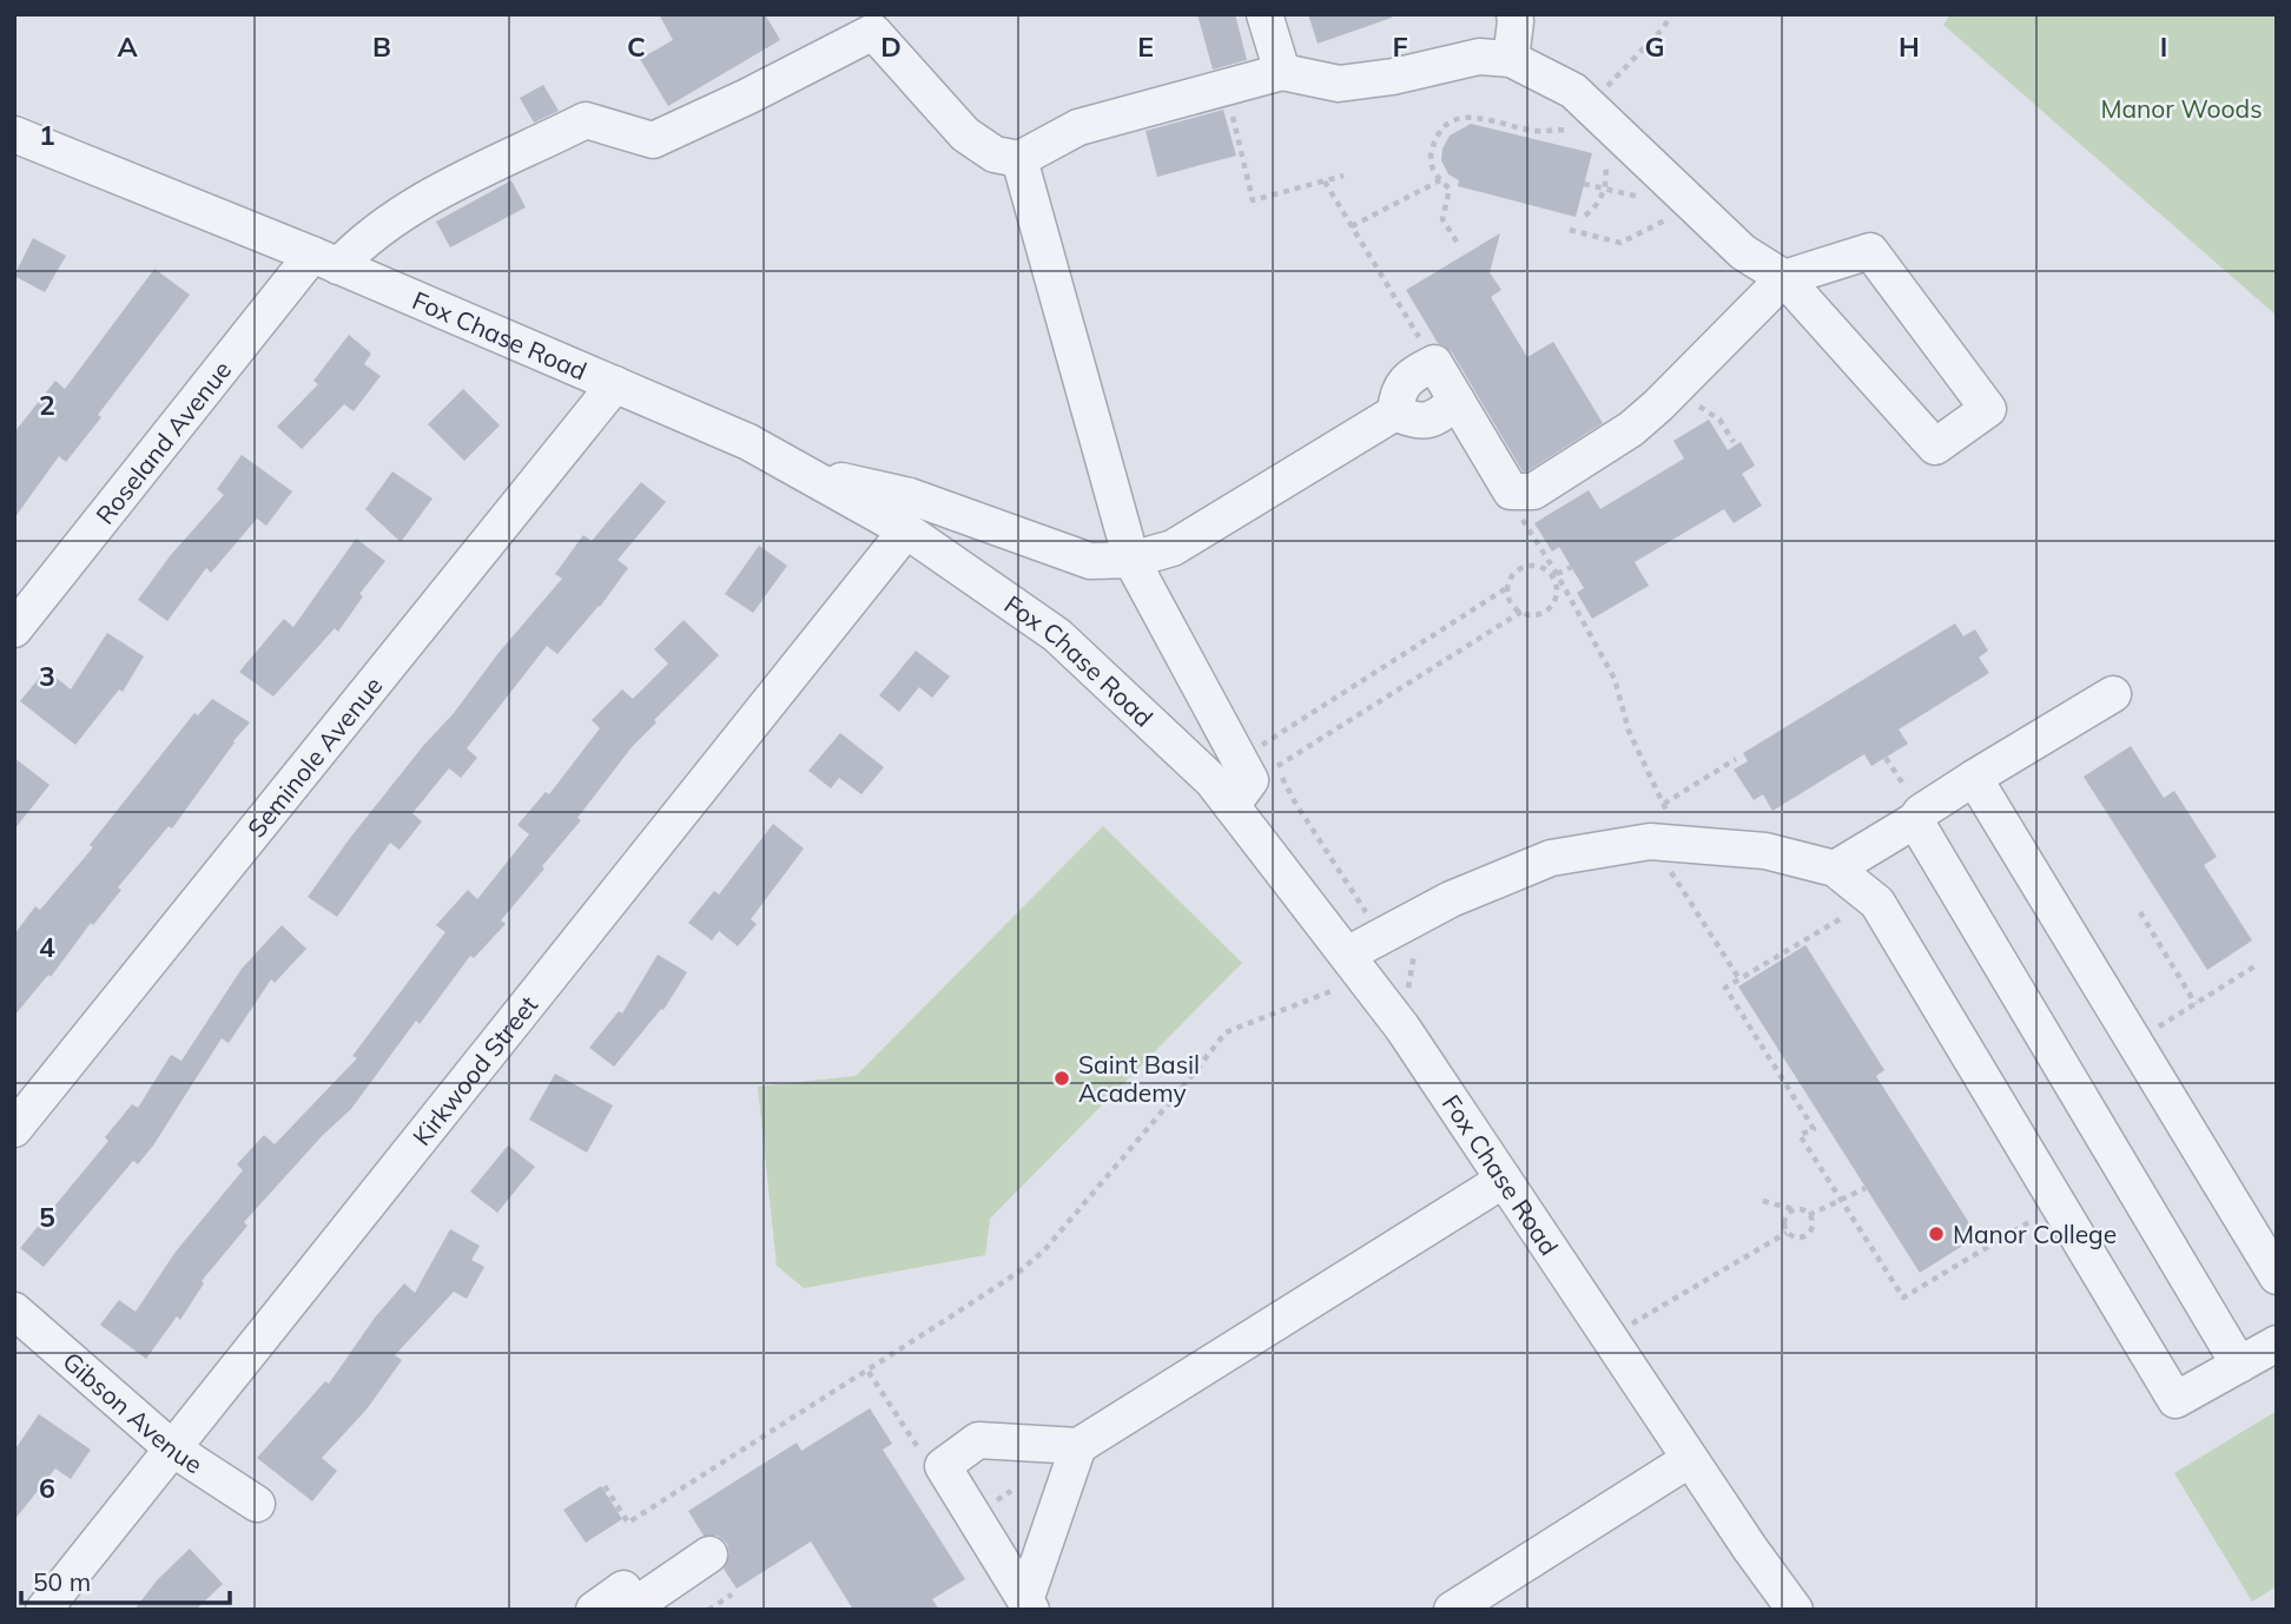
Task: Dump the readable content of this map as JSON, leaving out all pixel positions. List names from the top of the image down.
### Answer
{
  "streets": {
    "street": [
      "Fox Chase Road",
      "Roseland Avenue",
      "Seminole Avenue",
      "Kirkwood Street",
      "Gibson Avenue"
    ]
  },
  "crossings": [
    ["Fox Chase Road", "Roseland Avenue"],
    ["Fox Chase Road", "Seminole Avenue"],
    ["Fox Chase Road", "Kirkwood Street"],
    ["Kirkwood Street", "Gibson Avenue"]
  ],
  "parks": ["Manor Woods"],
  "places": ["Saint Basil Academy", "Manor College"],
  "scale_bar": "50 m",
  "grid": {
    "columns": [
      "A",
      "B",
      "C",
      "D",
      "E",
      "F",
      "G",
      "H",
      "I"
    ],
    "rows": [
      "1",
      "2",
      "3",
      "4",
      "5",
      "6"
    ]
  }
}
